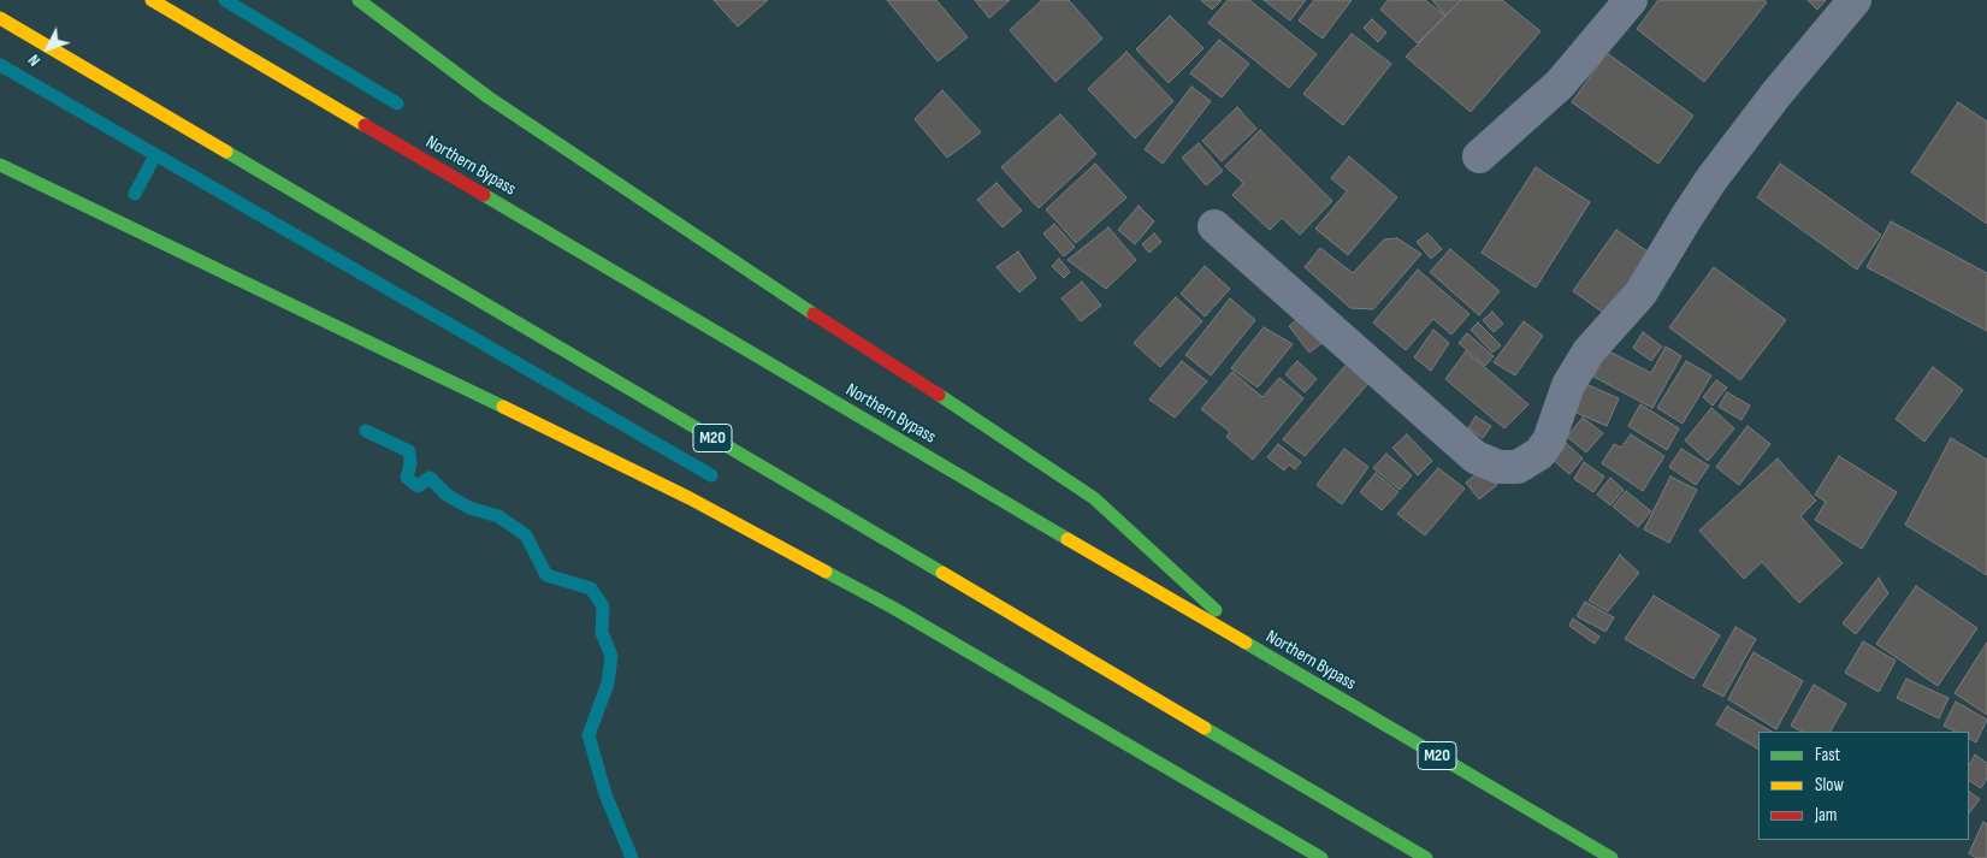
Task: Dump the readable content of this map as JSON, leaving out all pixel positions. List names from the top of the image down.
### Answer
{
  "streets": {
    "highway": ["Northern Bypass", "M20"]
  },
  "legend": ["Fast", "Slow", "Jam"],
  "north": "bottom left"
}
